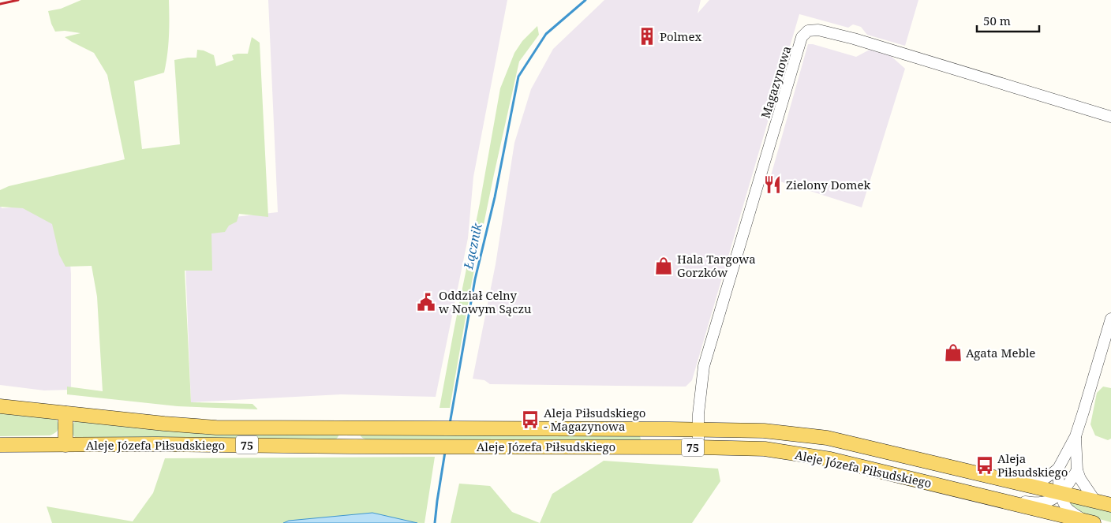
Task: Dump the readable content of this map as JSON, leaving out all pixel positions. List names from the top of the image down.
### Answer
{
  "streets": {
    "main road": ["Aleje Józefa Piłsudskiego", "75"],
    "street": ["Magazynowa"]
  },
  "crossings": [
    ["Magazynowa", "Aleje Józefa Piłsudskiego"]
  ],
  "water": ["Łącznik"],
  "places": {
    "building": ["Polmex"],
    "restaurant": ["Zielony Domek"],
    "shop": ["Hala Targowa Gorzków", "Agata Meble"],
    "public building": ["Oddział Celny w Nowym Sączu"],
    "bus stop": ["Aleja Piłsudskiego - Magazynowa", "Aleja Piłsudskiego"]
  },
  "scale_bar": "50 m"
}
